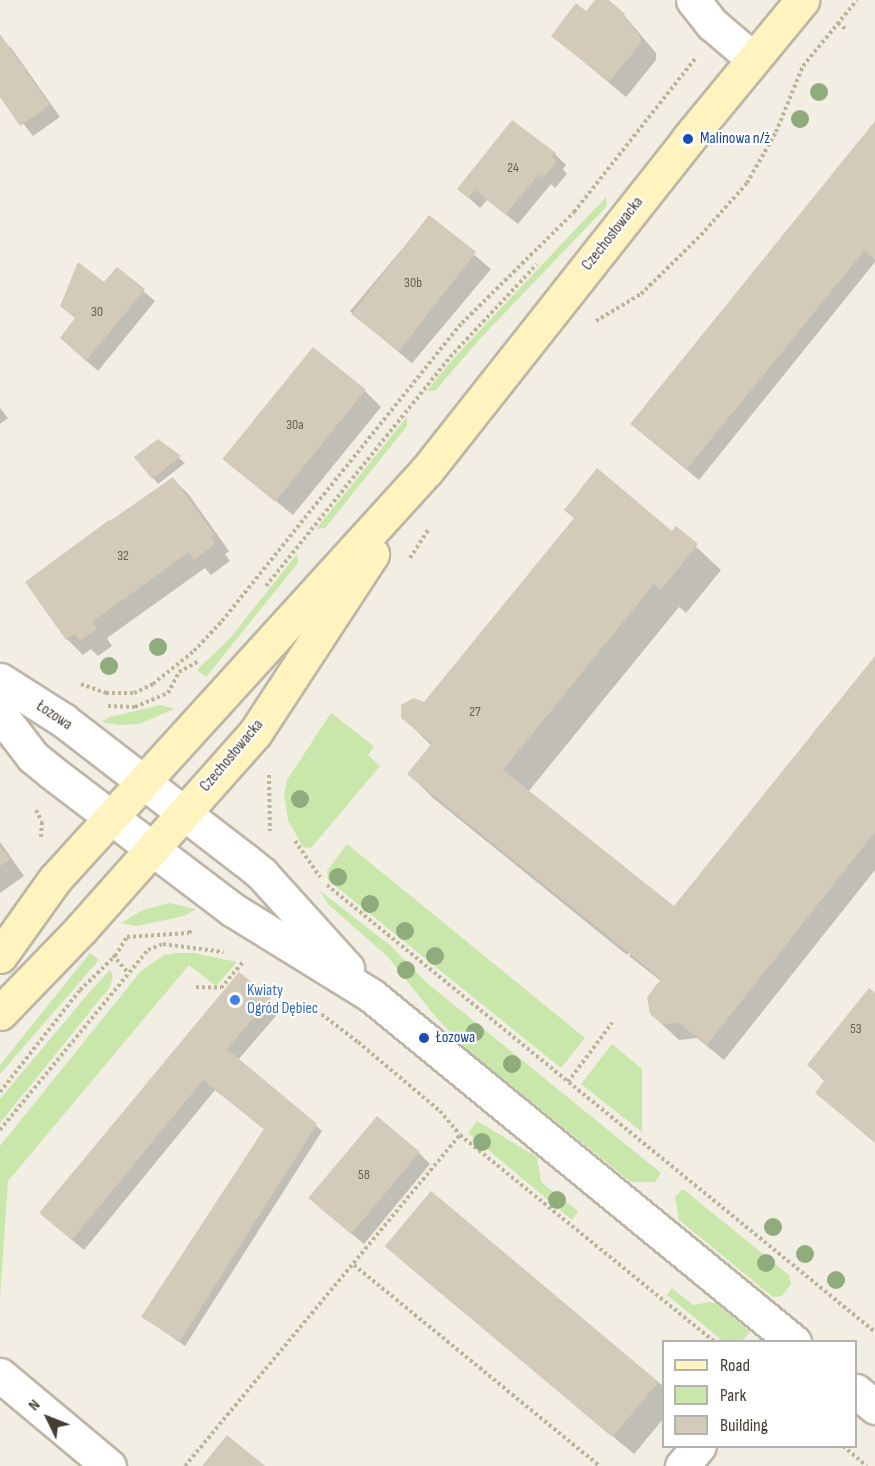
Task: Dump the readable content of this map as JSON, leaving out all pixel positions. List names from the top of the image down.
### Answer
{
  "streets": {
    "street": ["Czechosłowacka", "Łozowa"]
  },
  "crossings": [
    ["Czechosłowacka", "Łozowa"]
  ],
  "places": ["Malinowa n/ż", "Kwiaty Ogród Dębiec", "Łozowa"],
  "house_numbers": [
    "24",
    "30b",
    "30",
    "30a",
    "32",
    "27",
    "53",
    "58"
  ],
  "legend": ["Road", "Park", "Building"],
  "north": "top left"
}
